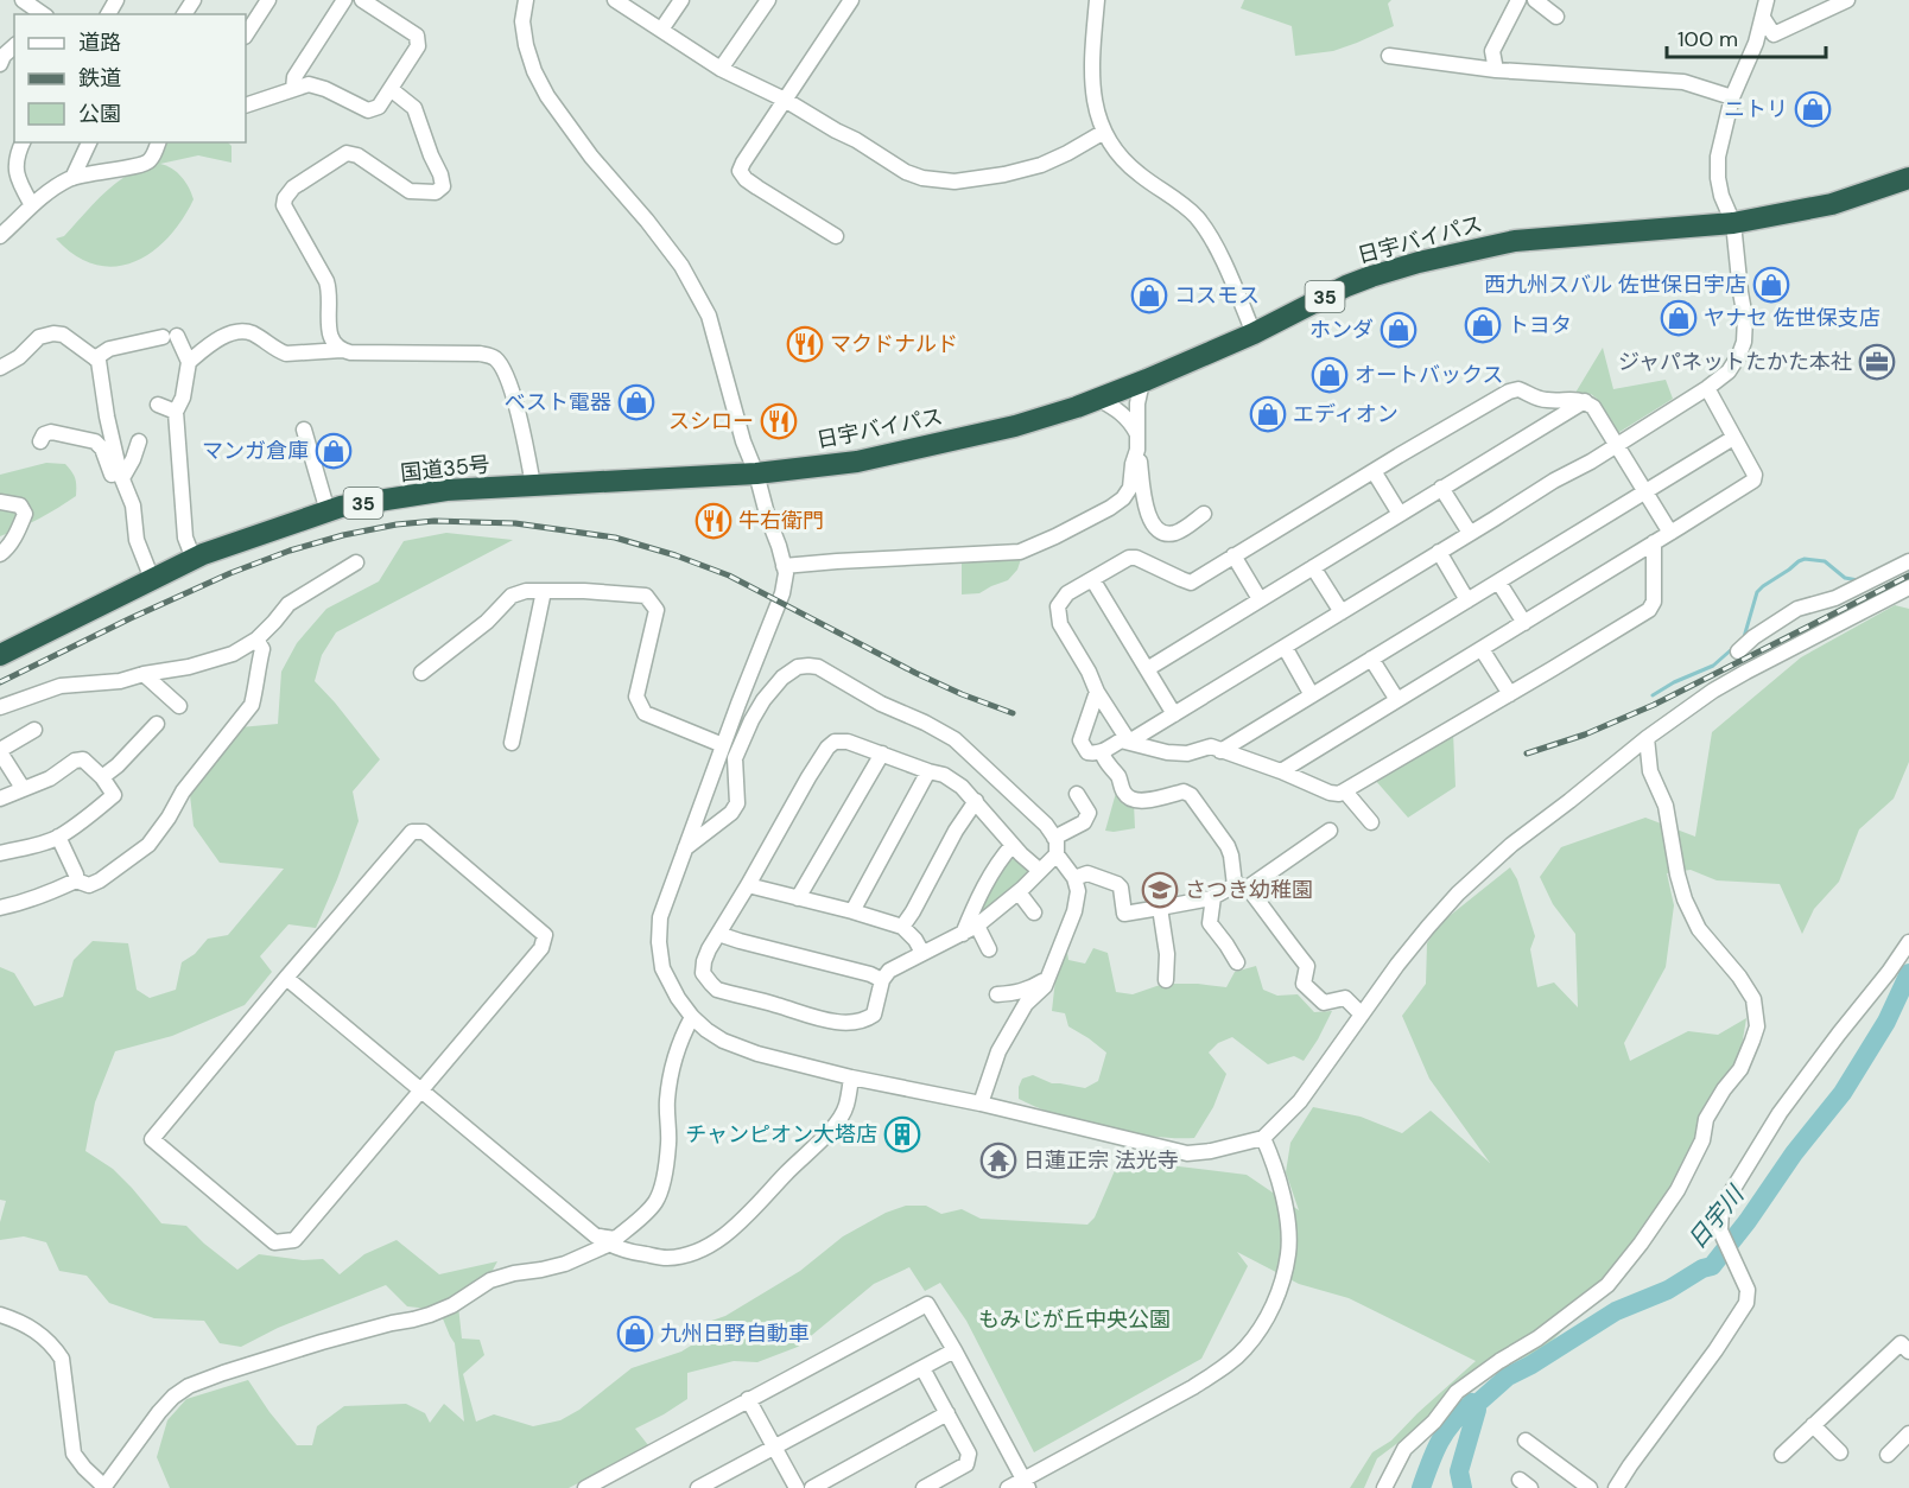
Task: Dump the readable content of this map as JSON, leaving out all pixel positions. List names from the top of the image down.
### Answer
{
  "streets": {
    "highway": ["日宇バイパス", "35", "国道35号"]
  },
  "crossings": [
    ["日宇バイパス", "国道35号"]
  ],
  "water": ["日宇川"],
  "parks": ["もみじが丘中央公園"],
  "places": {
    "shop": [
      "ニトリ",
      "西九州スバル 佐世保日宇店",
      "コスモス",
      "ヤナセ 佐世保支店",
      "トヨタ",
      "ホンダ",
      "オートバックス",
      "ベスト電器",
      "エディオン",
      "マンガ倉庫",
      "九州日野自動車"
    ],
    "restaurant": ["マクドナルド", "スシロー", "牛右衛門"],
    "office": ["ジャパネットたかた本社"],
    "school or university": ["さつき幼稚園"],
    "building": ["チャンピオン大塔店"],
    "temple": ["日蓮正宗 法光寺"]
  },
  "legend": ["道路", "鉄道", "公園"],
  "scale_bar": "100 m"
}
